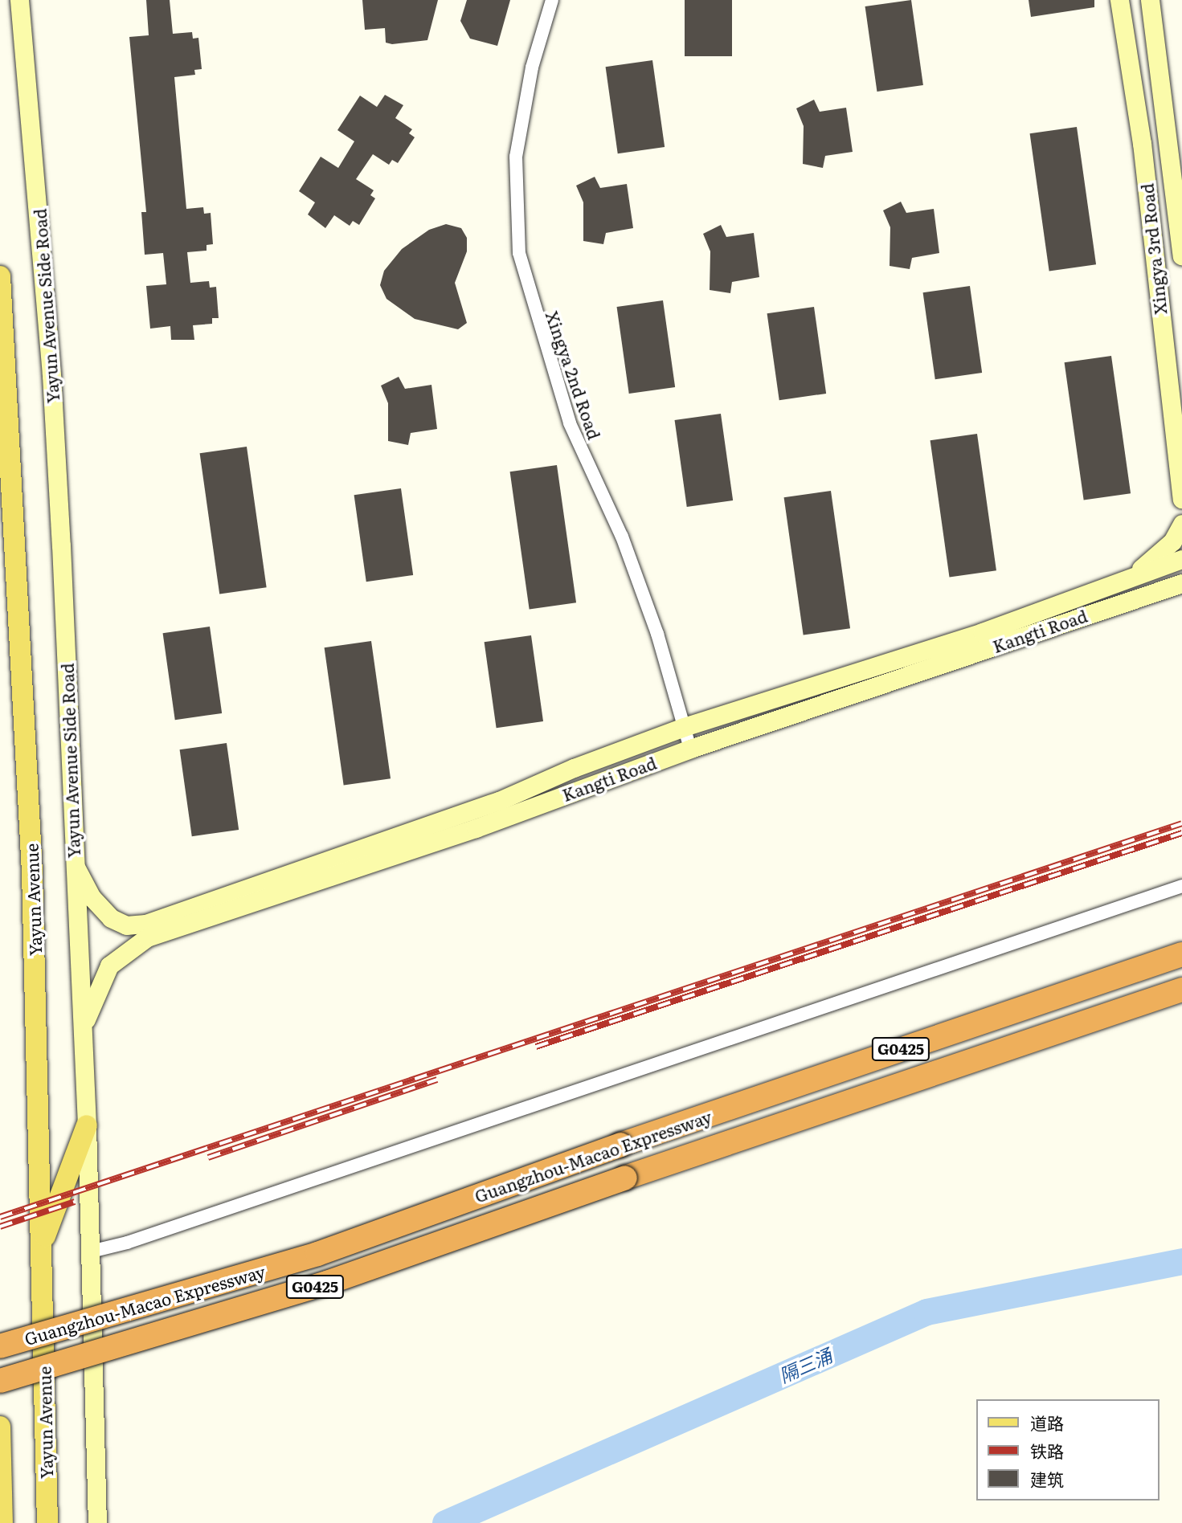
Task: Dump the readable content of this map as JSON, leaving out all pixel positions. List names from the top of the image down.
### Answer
{
  "streets": {
    "highway": ["G0425", "Guangzhou-Macao Expressway"],
    "main road": ["Yayun Avenue"],
    "street": [
      "Xingya 3rd Road",
      "Yayun Avenue Side Road",
      "Xingya 2nd Road",
      "Kangti Road"
    ]
  },
  "crossings": [
    ["Yayun Avenue Side Road", "Kangti Road"],
    ["Xingya 2nd Road", "Kangti Road"]
  ],
  "water": ["隔三涌"],
  "legend": ["道路", "铁路", "建筑"]
}
